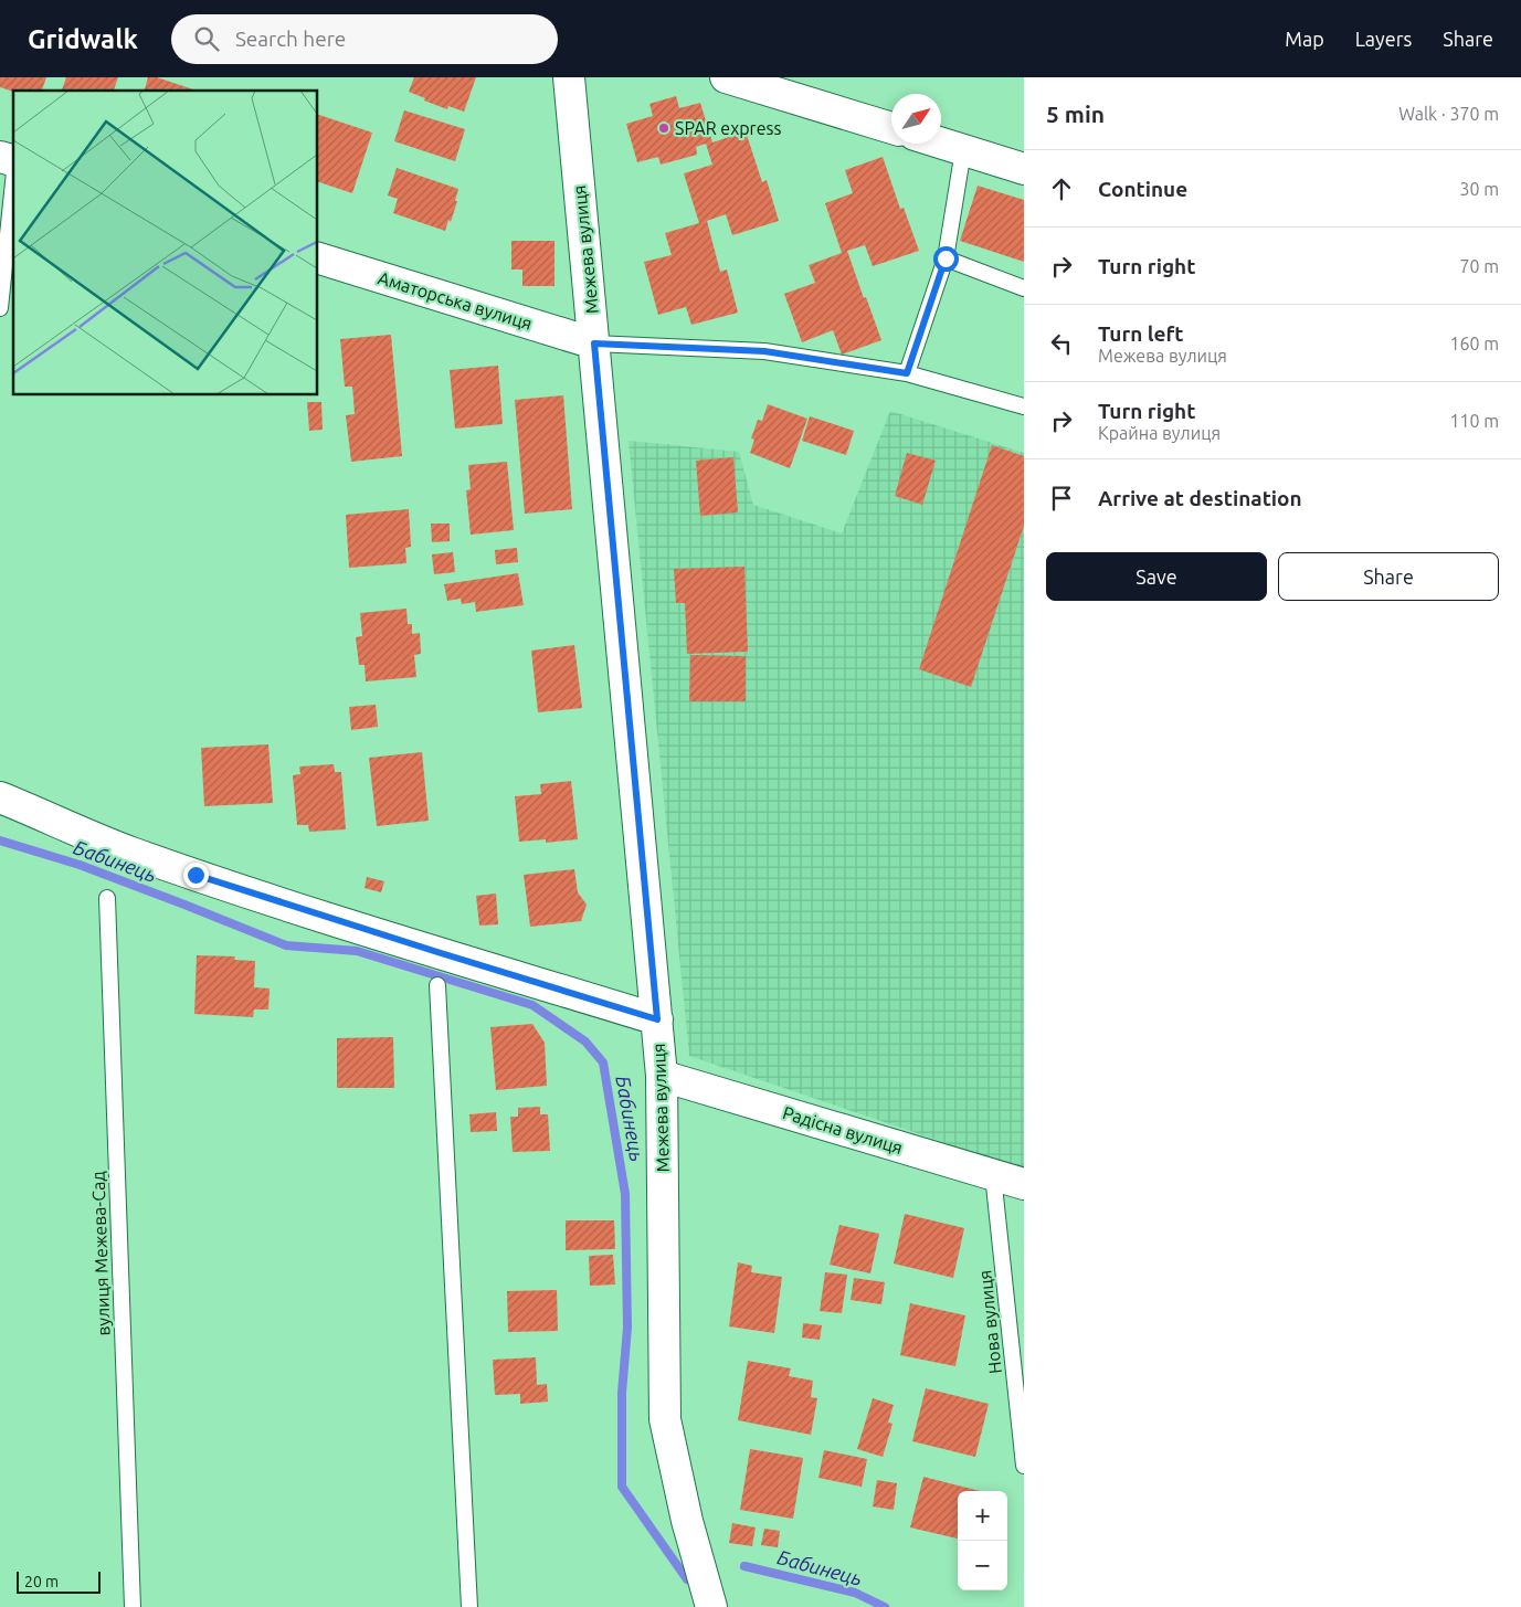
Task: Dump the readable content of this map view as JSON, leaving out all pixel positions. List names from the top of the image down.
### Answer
{
  "streets": {
    "street": ["Межева вулиця", "Аматорська вулиця", "Радісна вулиця"],
    "lane": ["вулиця Межева-Сад", "Нова вулиця"]
  },
  "crossings": [
    ["Межева вулиця", "Аматорська вулиця"],
    ["Межева вулиця", "Радісна вулиця"],
    ["Радісна вулиця", "Нова вулиця"]
  ],
  "water": ["Бабинець"],
  "places": ["SPAR express"],
  "scale_bar": "20 m",
  "north": "top right",
  "page": {
    "header": "Gridwalk",
    "search": "Search here",
    "nav": ["Map", "Layers", "Share"],
    "heading": ["5 min", "Walk · 370 m"],
    "list": [
      ["Continue", "30 m"],
      ["Turn right", "70 m"],
      ["Turn left", "Межева вулиця", "160 m"],
      ["Turn right", "Крайна вулиця", "110 m"],
      "Arrive at destination"
    ],
    "buttons": ["Save", "Share"],
    "map_buttons": ["+", "−"],
    "scale": "20 m"
  }
}
